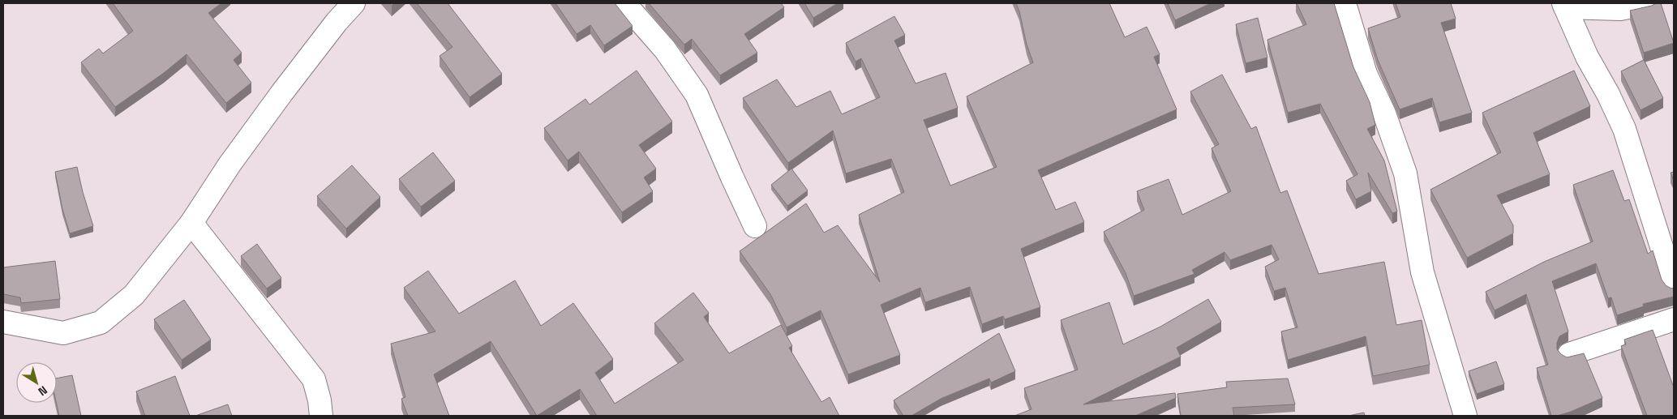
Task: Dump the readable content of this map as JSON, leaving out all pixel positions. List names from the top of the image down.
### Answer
{
  "north": "bottom right"
}
